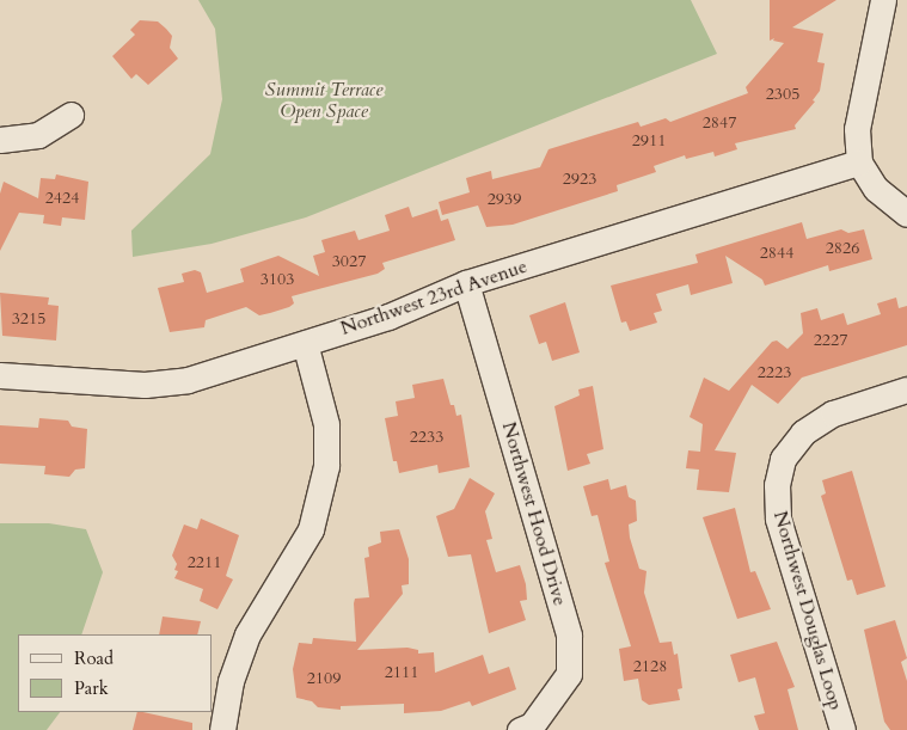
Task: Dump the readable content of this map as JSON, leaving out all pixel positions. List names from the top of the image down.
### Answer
{
  "streets": {
    "street": ["Northwest 23rd Avenue", "Northwest Hood Drive", "Northwest Douglas Loop"]
  },
  "crossings": [
    ["Northwest 23rd Avenue", "Northwest Hood Drive"]
  ],
  "parks": ["Summit Terrace Open Space"],
  "house_numbers": [
    "2305",
    "2847",
    "2911",
    "2923",
    "2424",
    "2939",
    "2826",
    "2844",
    "3027",
    "3103",
    "3215",
    "2227",
    "2223",
    "2233",
    "2211",
    "2128",
    "2111",
    "2109"
  ],
  "legend": ["Road", "Park"]
}
